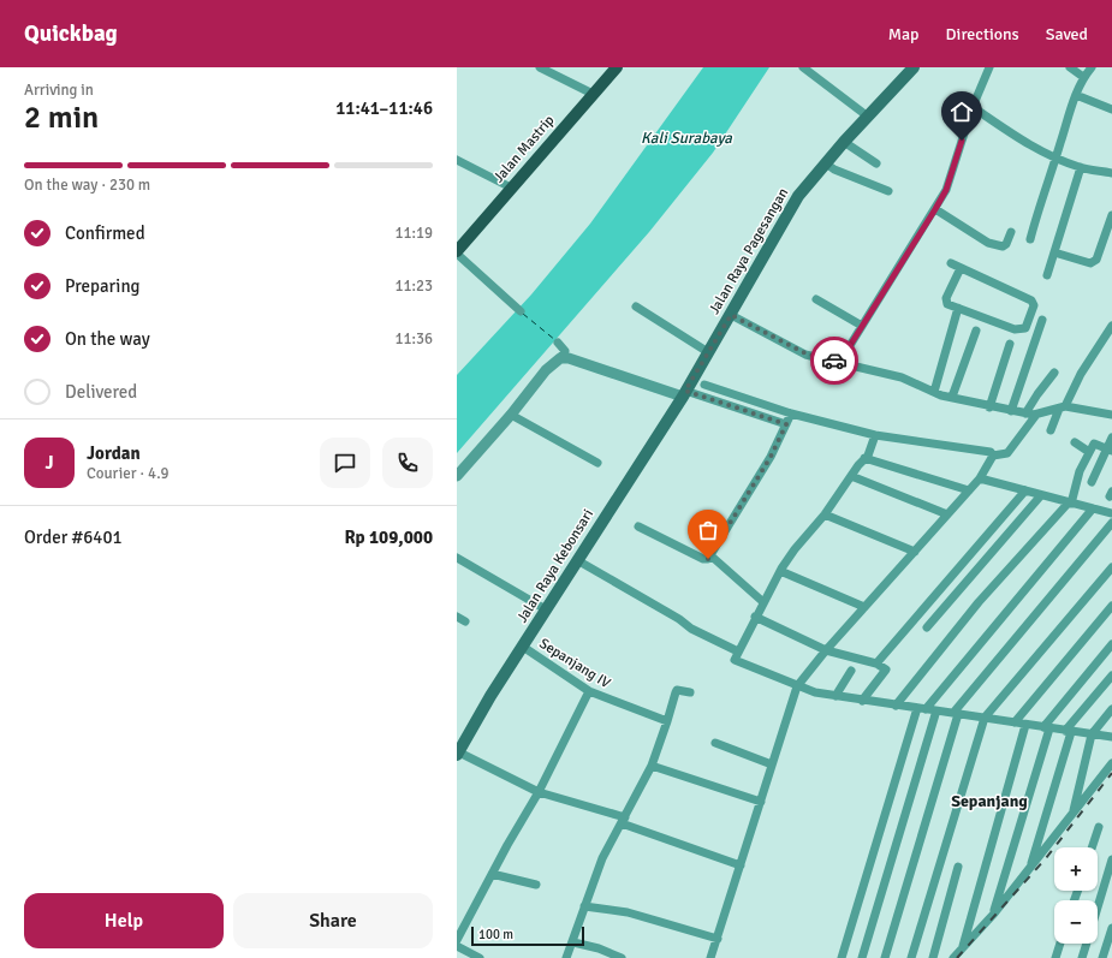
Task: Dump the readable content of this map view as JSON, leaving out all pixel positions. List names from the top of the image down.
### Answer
{
  "streets": {
    "main road": ["Jalan Mastrip", "Jalan Raya Pagesangan", "Jalan Raya Kebonsari"],
    "street": ["Sepanjang IV"]
  },
  "crossings": [
    ["Jalan Raya Pagesangan", "Jalan Raya Kebonsari"],
    ["Jalan Raya Kebonsari", "Sepanjang IV"]
  ],
  "districts": ["Sepanjang"],
  "water": ["Kali Surabaya"],
  "scale_bar": "100 m",
  "page": {
    "header": "Quickbag",
    "nav": ["Map", "Directions", "Saved"],
    "heading": ["2 min", "Arriving in", "11:41–11:46"],
    "panel": [
      "Jordan",
      "Courier · 4.9",
      "Order #6401",
      "Rp 109,000"
    ],
    "bar": "On the way · 230 m",
    "list": [
      ["Confirmed", "11:19"],
      ["Preparing", "11:23"],
      ["On the way", "11:36"],
      "Delivered"
    ],
    "round": "J",
    "map_buttons": ["+", "−"],
    "buttons": ["Help", "Share"],
    "scale": "100 m"
  }
}
